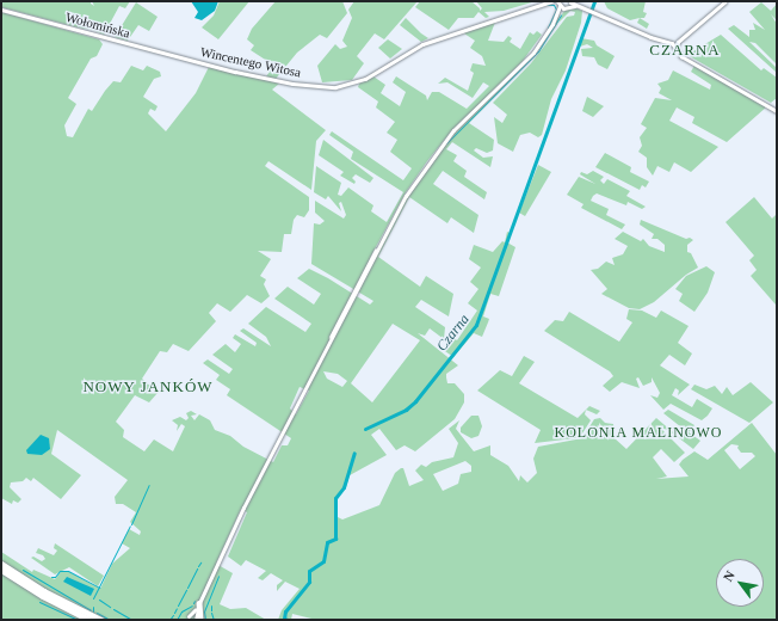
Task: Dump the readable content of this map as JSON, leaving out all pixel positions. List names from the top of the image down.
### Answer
{
  "streets": {
    "main road": ["Wołomińska", "Wincentego Witosa"]
  },
  "crossings": [
    ["Wołomińska", "Wincentego Witosa"]
  ],
  "districts": ["CZARNA", "NOWY JANKÓW", "KOLONIA MALINOWO"],
  "water": ["Czarna"],
  "north": "top left"
}
